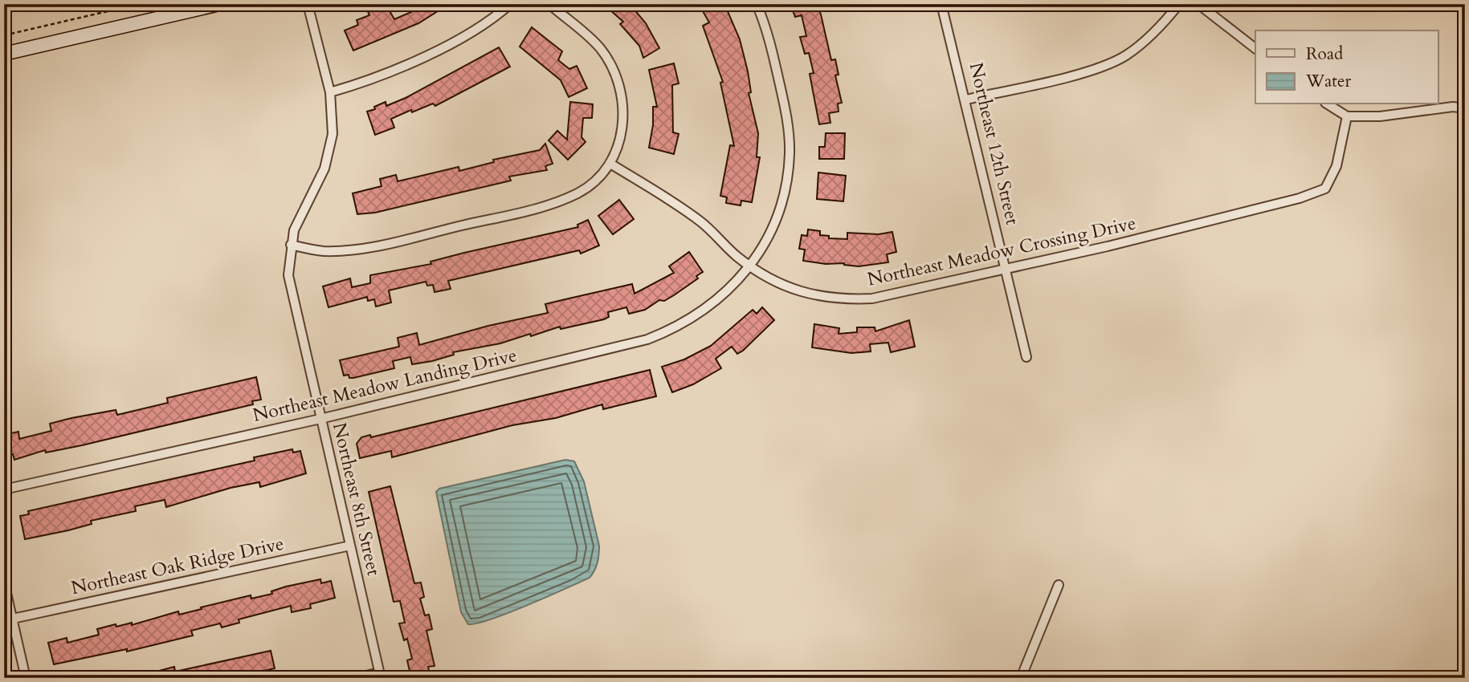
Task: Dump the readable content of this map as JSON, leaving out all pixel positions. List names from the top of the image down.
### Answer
{
  "streets": {
    "street": [
      "Northeast 12th Street",
      "Northeast Meadow Crossing Drive",
      "Northeast Meadow Landing Drive",
      "Northeast 8th Street",
      "Northeast Oak Ridge Drive"
    ]
  },
  "crossings": [
    ["Northeast 12th Street", "Northeast Meadow Crossing Drive"],
    ["Northeast Meadow Crossing Drive", "Northeast Meadow Landing Drive"],
    ["Northeast Meadow Landing Drive", "Northeast 8th Street"],
    ["Northeast 8th Street", "Northeast Oak Ridge Drive"]
  ],
  "legend": ["Road", "Water"]
}
